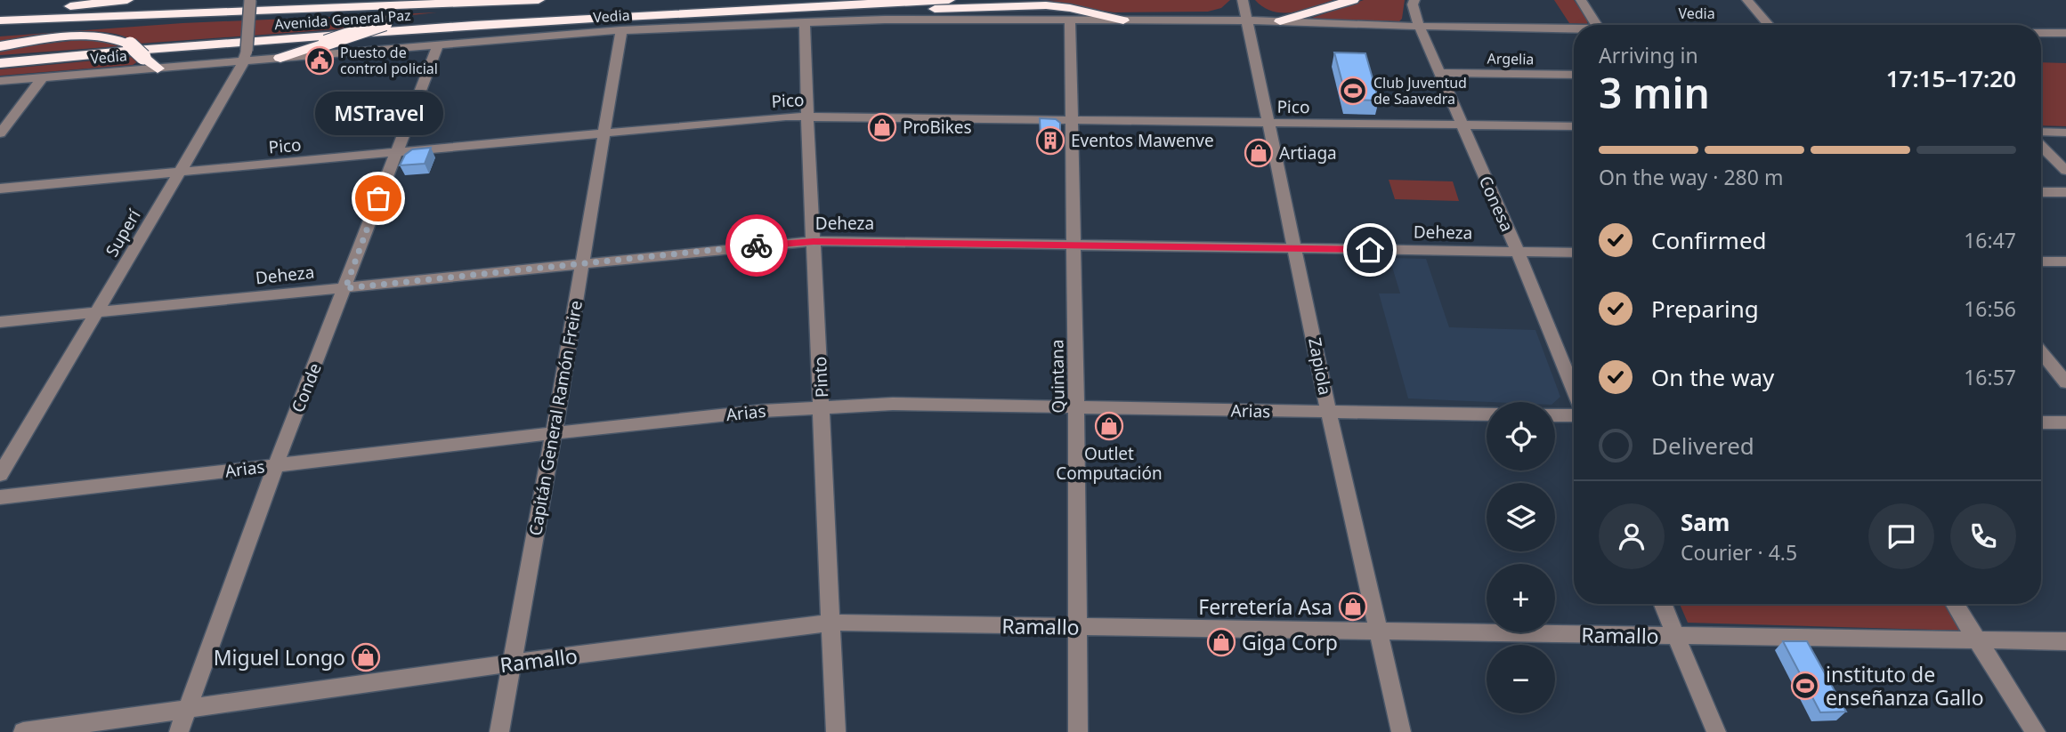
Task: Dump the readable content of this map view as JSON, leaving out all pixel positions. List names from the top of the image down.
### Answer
{
  "streets": {
    "highway": ["Avenida General Paz"],
    "street": [
      "Vedia",
      "Argelia",
      "Pico",
      "Conesa",
      "Deheza",
      "Superí",
      "Zapiola",
      "Quintana",
      "Pinto",
      "Conde",
      "Arias",
      "Capitán General Ramón Freire",
      "Ramallo"
    ]
  },
  "crossings": [
    ["Vedia", "Conesa"],
    ["Vedia", "Superí"],
    ["Vedia", "Zapiola"],
    ["Vedia", "Quintana"],
    ["Vedia", "Pinto"],
    ["Vedia", "Conde"],
    ["Vedia", "Capitán General Ramón Freire"],
    ["Argelia", "Conesa"],
    ["Pico", "Conesa"],
    ["Pico", "Superí"],
    ["Pico", "Zapiola"],
    ["Pico", "Quintana"],
    ["Pico", "Pinto"],
    ["Pico", "Conde"],
    ["Pico", "Capitán General Ramón Freire"],
    ["Conesa", "Deheza"],
    ["Deheza", "Superí"],
    ["Deheza", "Zapiola"],
    ["Deheza", "Quintana"],
    ["Deheza", "Pinto"],
    ["Deheza", "Conde"],
    ["Deheza", "Capitán General Ramón Freire"],
    ["Zapiola", "Arias"],
    ["Zapiola", "Ramallo"],
    ["Quintana", "Arias"],
    ["Quintana", "Ramallo"],
    ["Pinto", "Arias"],
    ["Pinto", "Ramallo"],
    ["Conde", "Arias"],
    ["Conde", "Ramallo"],
    ["Arias", "Capitán General Ramón Freire"],
    ["Capitán General Ramón Freire", "Ramallo"]
  ],
  "places": {
    "public building": ["Puesto de control policial"],
    "sports": ["Club Juventud de Saavedra", "instituto de enseñanza Gallo"],
    "shop": [
      "ProBikes",
      "Artiaga",
      "Outlet Computación",
      "Ferretería Asa",
      "Giga Corp",
      "Miguel Longo"
    ],
    "building": ["Eventos Mawenve"],
    "other": ["MSTravel"]
  },
  "page": {
    "heading": ["3 min", "Arriving in", "17:15–17:20"],
    "panel": ["Sam", "Courier · 4.5"],
    "bubble": "MSTravel",
    "bar": "On the way · 280 m",
    "list": [
      ["Confirmed", "16:47"],
      ["Preparing", "16:56"],
      ["On the way", "16:57"],
      "Delivered"
    ],
    "map_buttons": ["+", "−"]
  }
}
